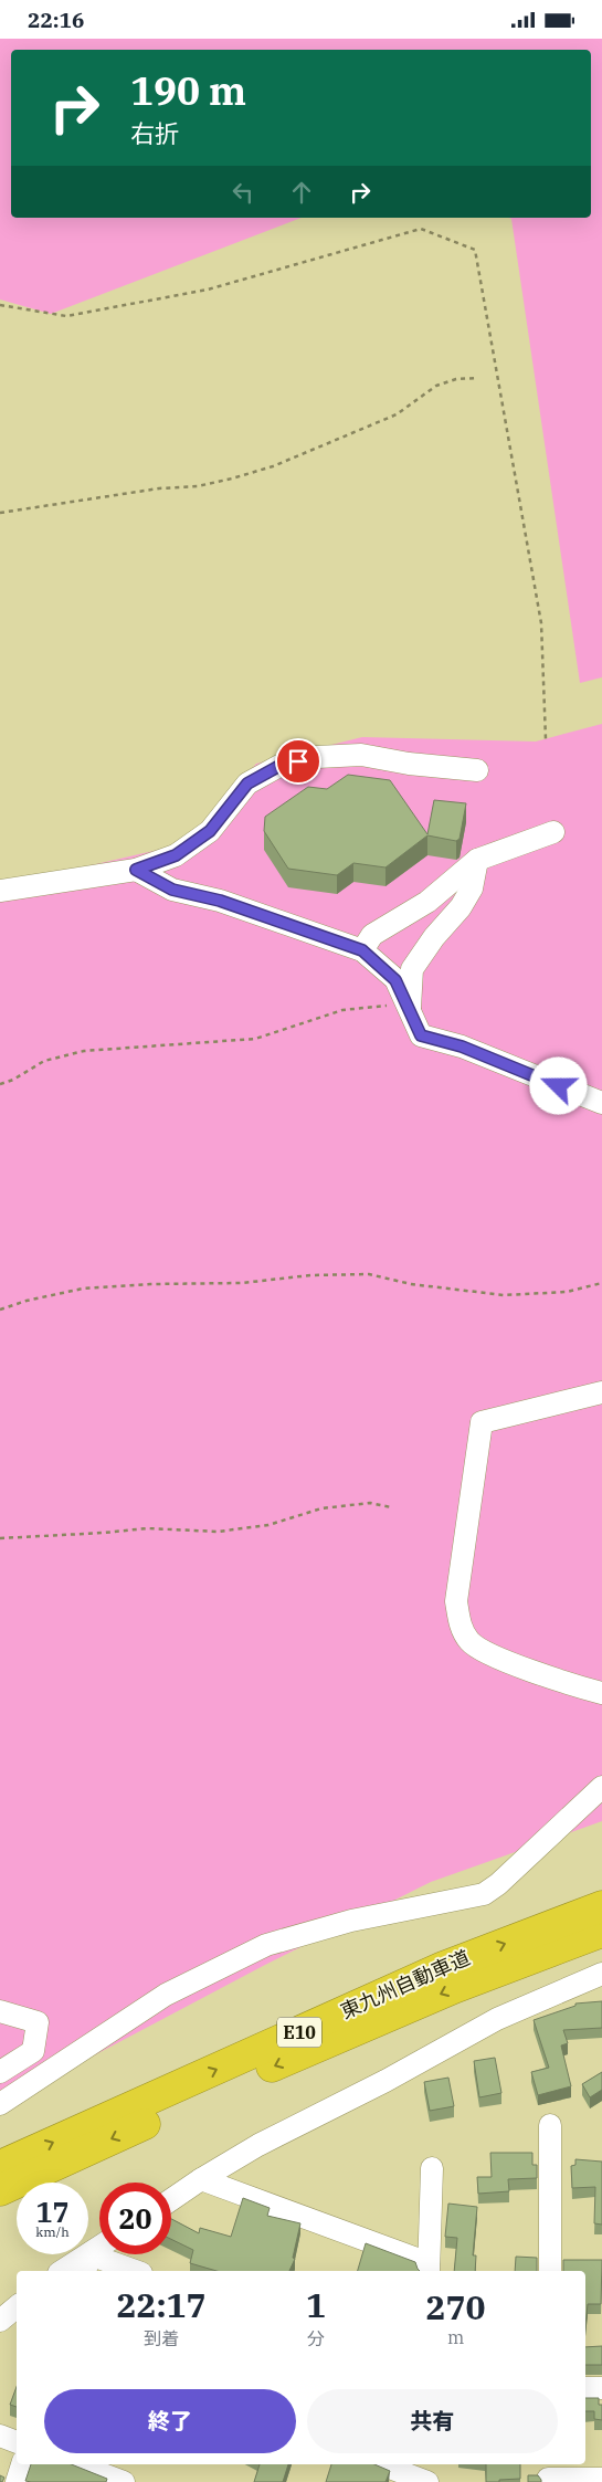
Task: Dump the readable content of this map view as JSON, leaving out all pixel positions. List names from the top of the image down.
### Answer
{
  "streets": {
    "highway": ["東九州自動車道", "E10"]
  },
  "page": {
    "status": "22:16",
    "turn": ["190 m", "右折"],
    "speed": "17 km/h",
    "limit": "20",
    "eta": [
      "22:17",
      "到着",
      "1",
      "分",
      "270",
      "m"
    ],
    "buttons": ["終了", "共有"]
  }
}
